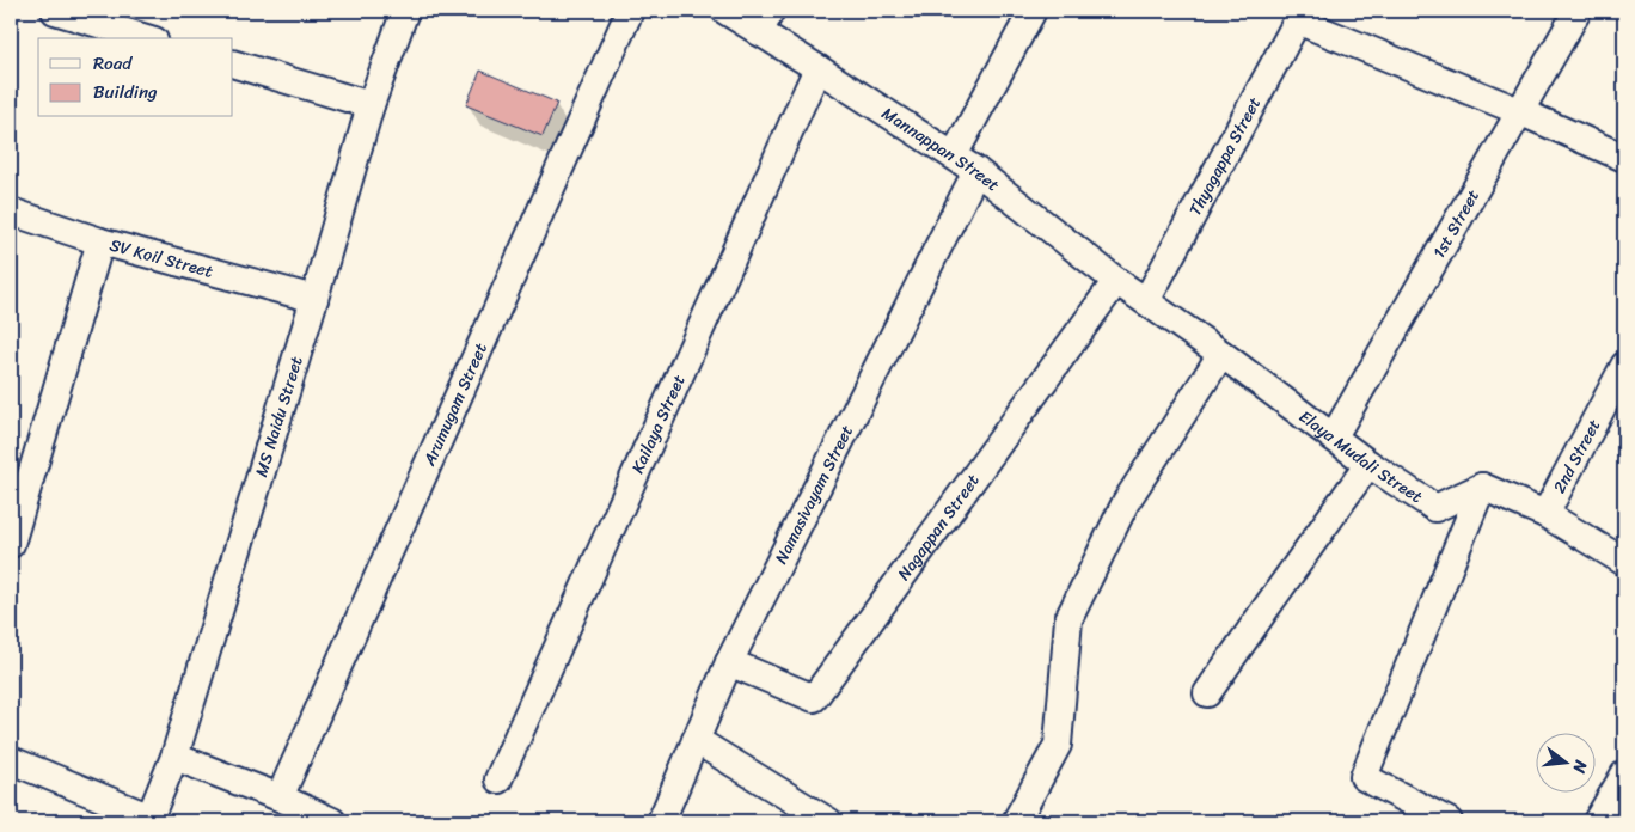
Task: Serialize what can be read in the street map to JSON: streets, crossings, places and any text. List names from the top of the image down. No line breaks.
{"streets":{"street":["Mannappan Street","Thyagappa Street","1st Street","SV Koil Street","Arumugam Street","MS Naidu Street","Kailaya Street","Elaya Mudali Street","2nd Street","Namasivayam Street","Nagappan Street"]},"crossings":[["Mannappan Street","Thyagappa Street"],["Mannappan Street","Kailaya Street"],["Mannappan Street","Elaya Mudali Street"],["Mannappan Street","Namasivayam Street"],["Mannappan Street","Nagappan Street"],["Thyagappa Street","Elaya Mudali Street"],["1st Street","Elaya Mudali Street"],["SV Koil Street","MS Naidu Street"],["Namasivayam Street","Nagappan Street"]],"legend":["Road","Building"],"north":"right"}
